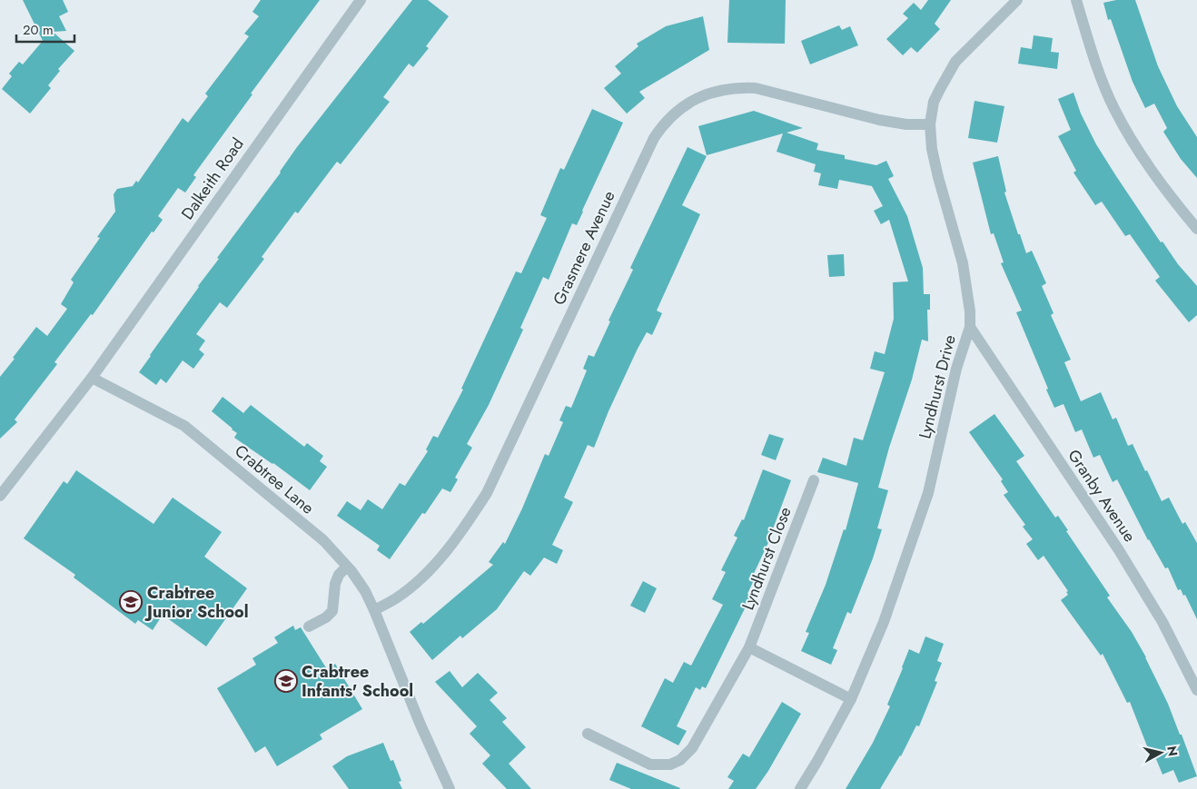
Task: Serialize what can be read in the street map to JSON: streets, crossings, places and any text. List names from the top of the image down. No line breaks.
{"streets":{"street":["Dalkeith Road","Grasmere Avenue","Lyndhurst Drive","Crabtree Lane","Granby Avenue","Lyndhurst Close"]},"crossings":[["Dalkeith Road","Crabtree Lane"],["Grasmere Avenue","Lyndhurst Drive"],["Grasmere Avenue","Crabtree Lane"],["Lyndhurst Drive","Granby Avenue"]],"places":{"school or university":["Crabtree Junior School","Crabtree Infants' School"]},"scale_bar":"20 m","north":"right"}
